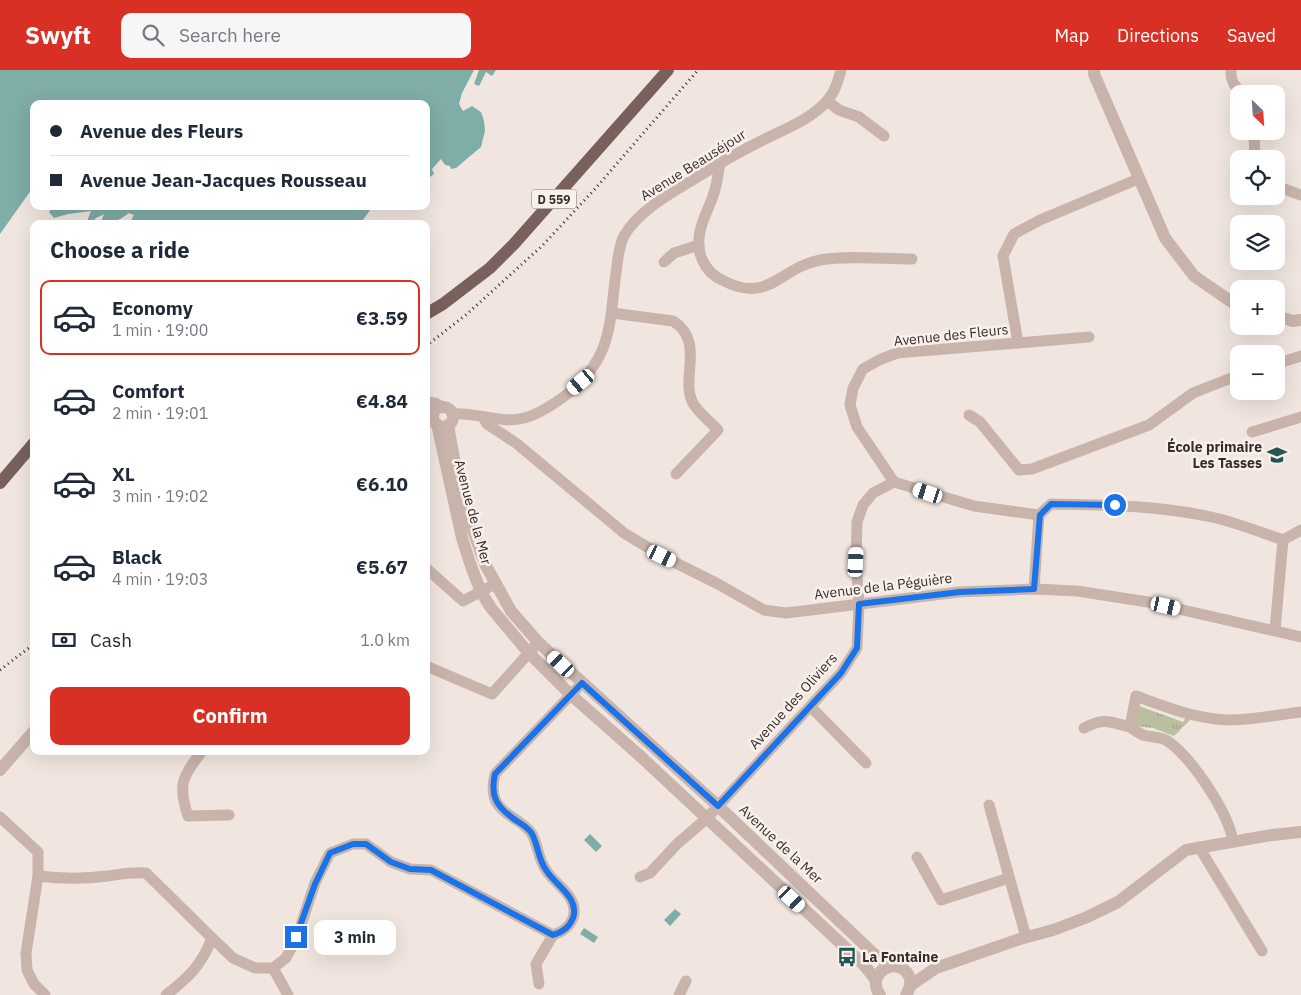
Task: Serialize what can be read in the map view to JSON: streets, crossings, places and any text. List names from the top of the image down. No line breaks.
{"streets":{"main road":["D 559"],"street":["Avenue Beauséjour","Avenue des Fleurs","Avenue de la Mer","Avenue de la Péguière","Avenue des Oliviers"]},"crossings":[["Avenue Beauséjour","Avenue de la Péguière"],["Avenue des Fleurs","Avenue des Oliviers"],["Avenue de la Mer","Avenue des Oliviers"],["Avenue de la Péguière","Avenue des Oliviers"]],"places":{"school or university":["École primaire Les Tasses"],"bus stop":["La Fontaine"]},"north":"bottom right","page":{"header":"Swyft","search":"Search here","nav":["Map","Directions","Saved"],"map_buttons":["+","−"],"banner":["Avenue des Fleurs","Avenue Jean-Jacques Rousseau"],"heading":"Choose a ride","list":[{"name":"Economy","note":"1 min · 19:00","value":"€3.59"},{"name":"Comfort","note":"2 min · 19:01","value":"€4.84"},{"name":"XL","note":"3 min · 19:02","value":"€6.10"},{"name":"Black","note":"4 min · 19:03","value":"€5.67"}],"pay":["Cash","1.0 km"],"buttons":"Confirm","bubble":"3 min"}}
